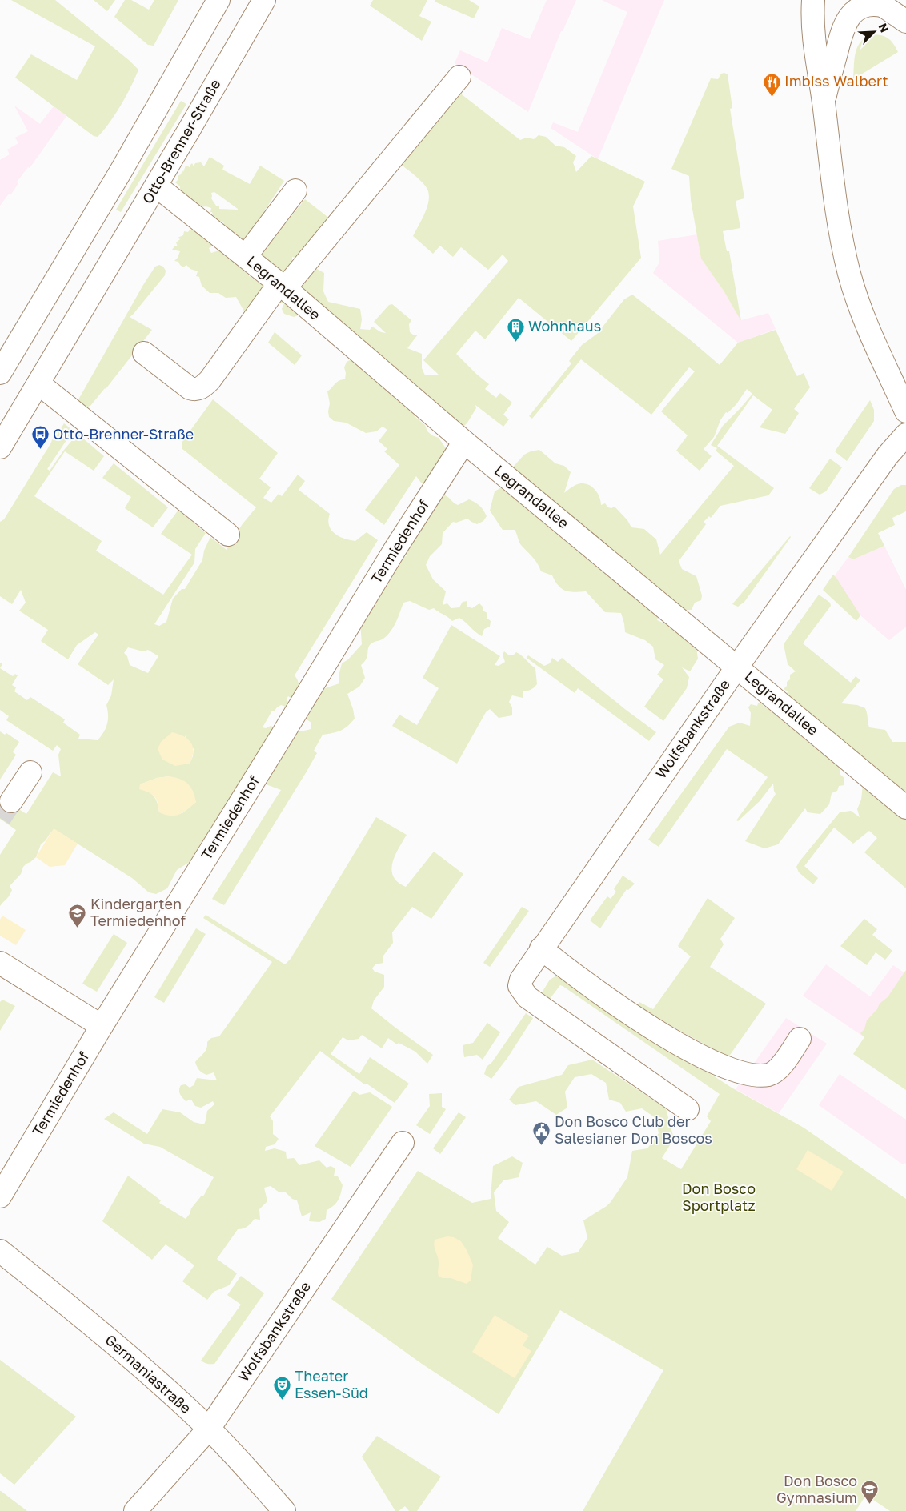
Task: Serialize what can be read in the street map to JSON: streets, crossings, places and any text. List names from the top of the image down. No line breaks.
{"streets":{"street":["Otto-Brenner-Straße","Legrandallee","Termiedenhof","Wolfsbankstraße","Germaniastraße"]},"crossings":[["Otto-Brenner-Straße","Legrandallee"],["Legrandallee","Termiedenhof"],["Legrandallee","Wolfsbankstraße"],["Wolfsbankstraße","Germaniastraße"]],"parks":["Don Bosco Sportplatz"],"places":{"restaurant":["Imbiss Walbert"],"building":["Wohnhaus"],"bus stop":["Otto-Brenner-Straße"],"school or university":["Kindergarten Termiedenhof","Don Bosco Gymnasium"],"public building":["Don Bosco Club der Salesianer Don Boscos"],"theatre":["Theater Essen-Süd"]},"north":"top right"}
